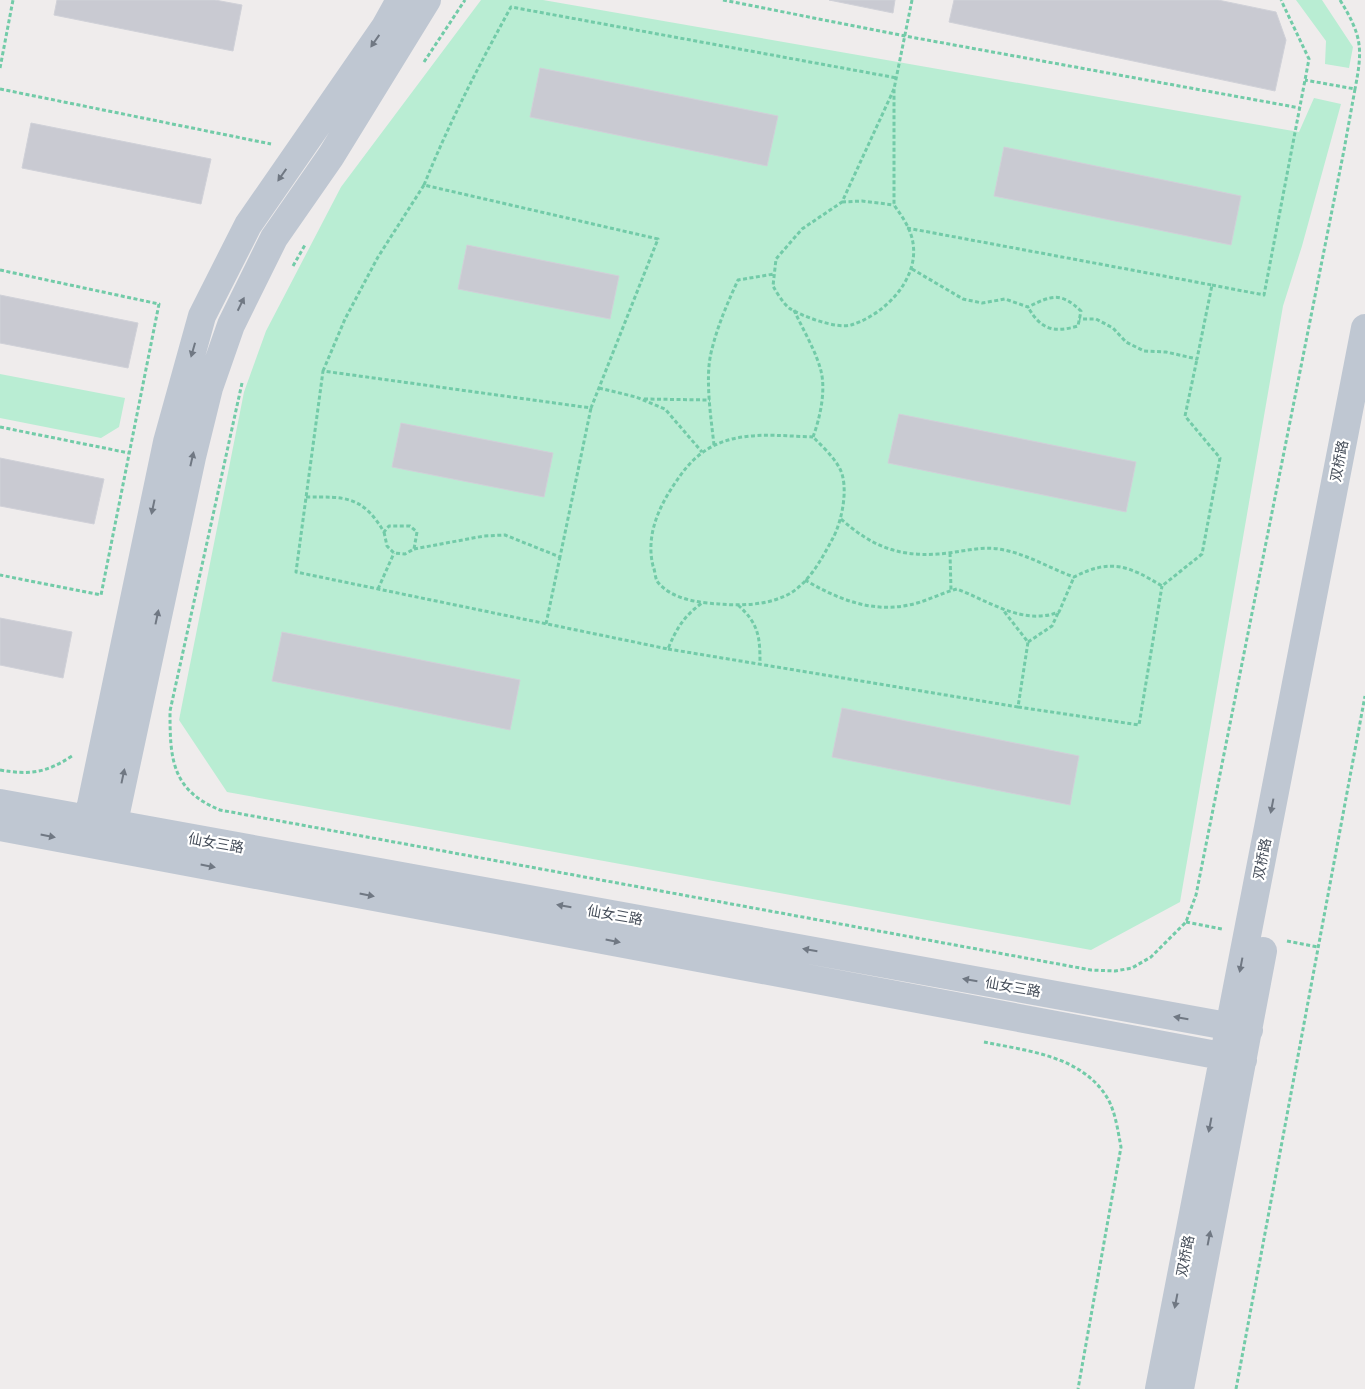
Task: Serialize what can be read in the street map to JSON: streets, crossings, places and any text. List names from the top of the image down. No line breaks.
{"streets":{"street":["双桥路","仙女三路"]},"crossings":[["双桥路","仙女三路"]]}
